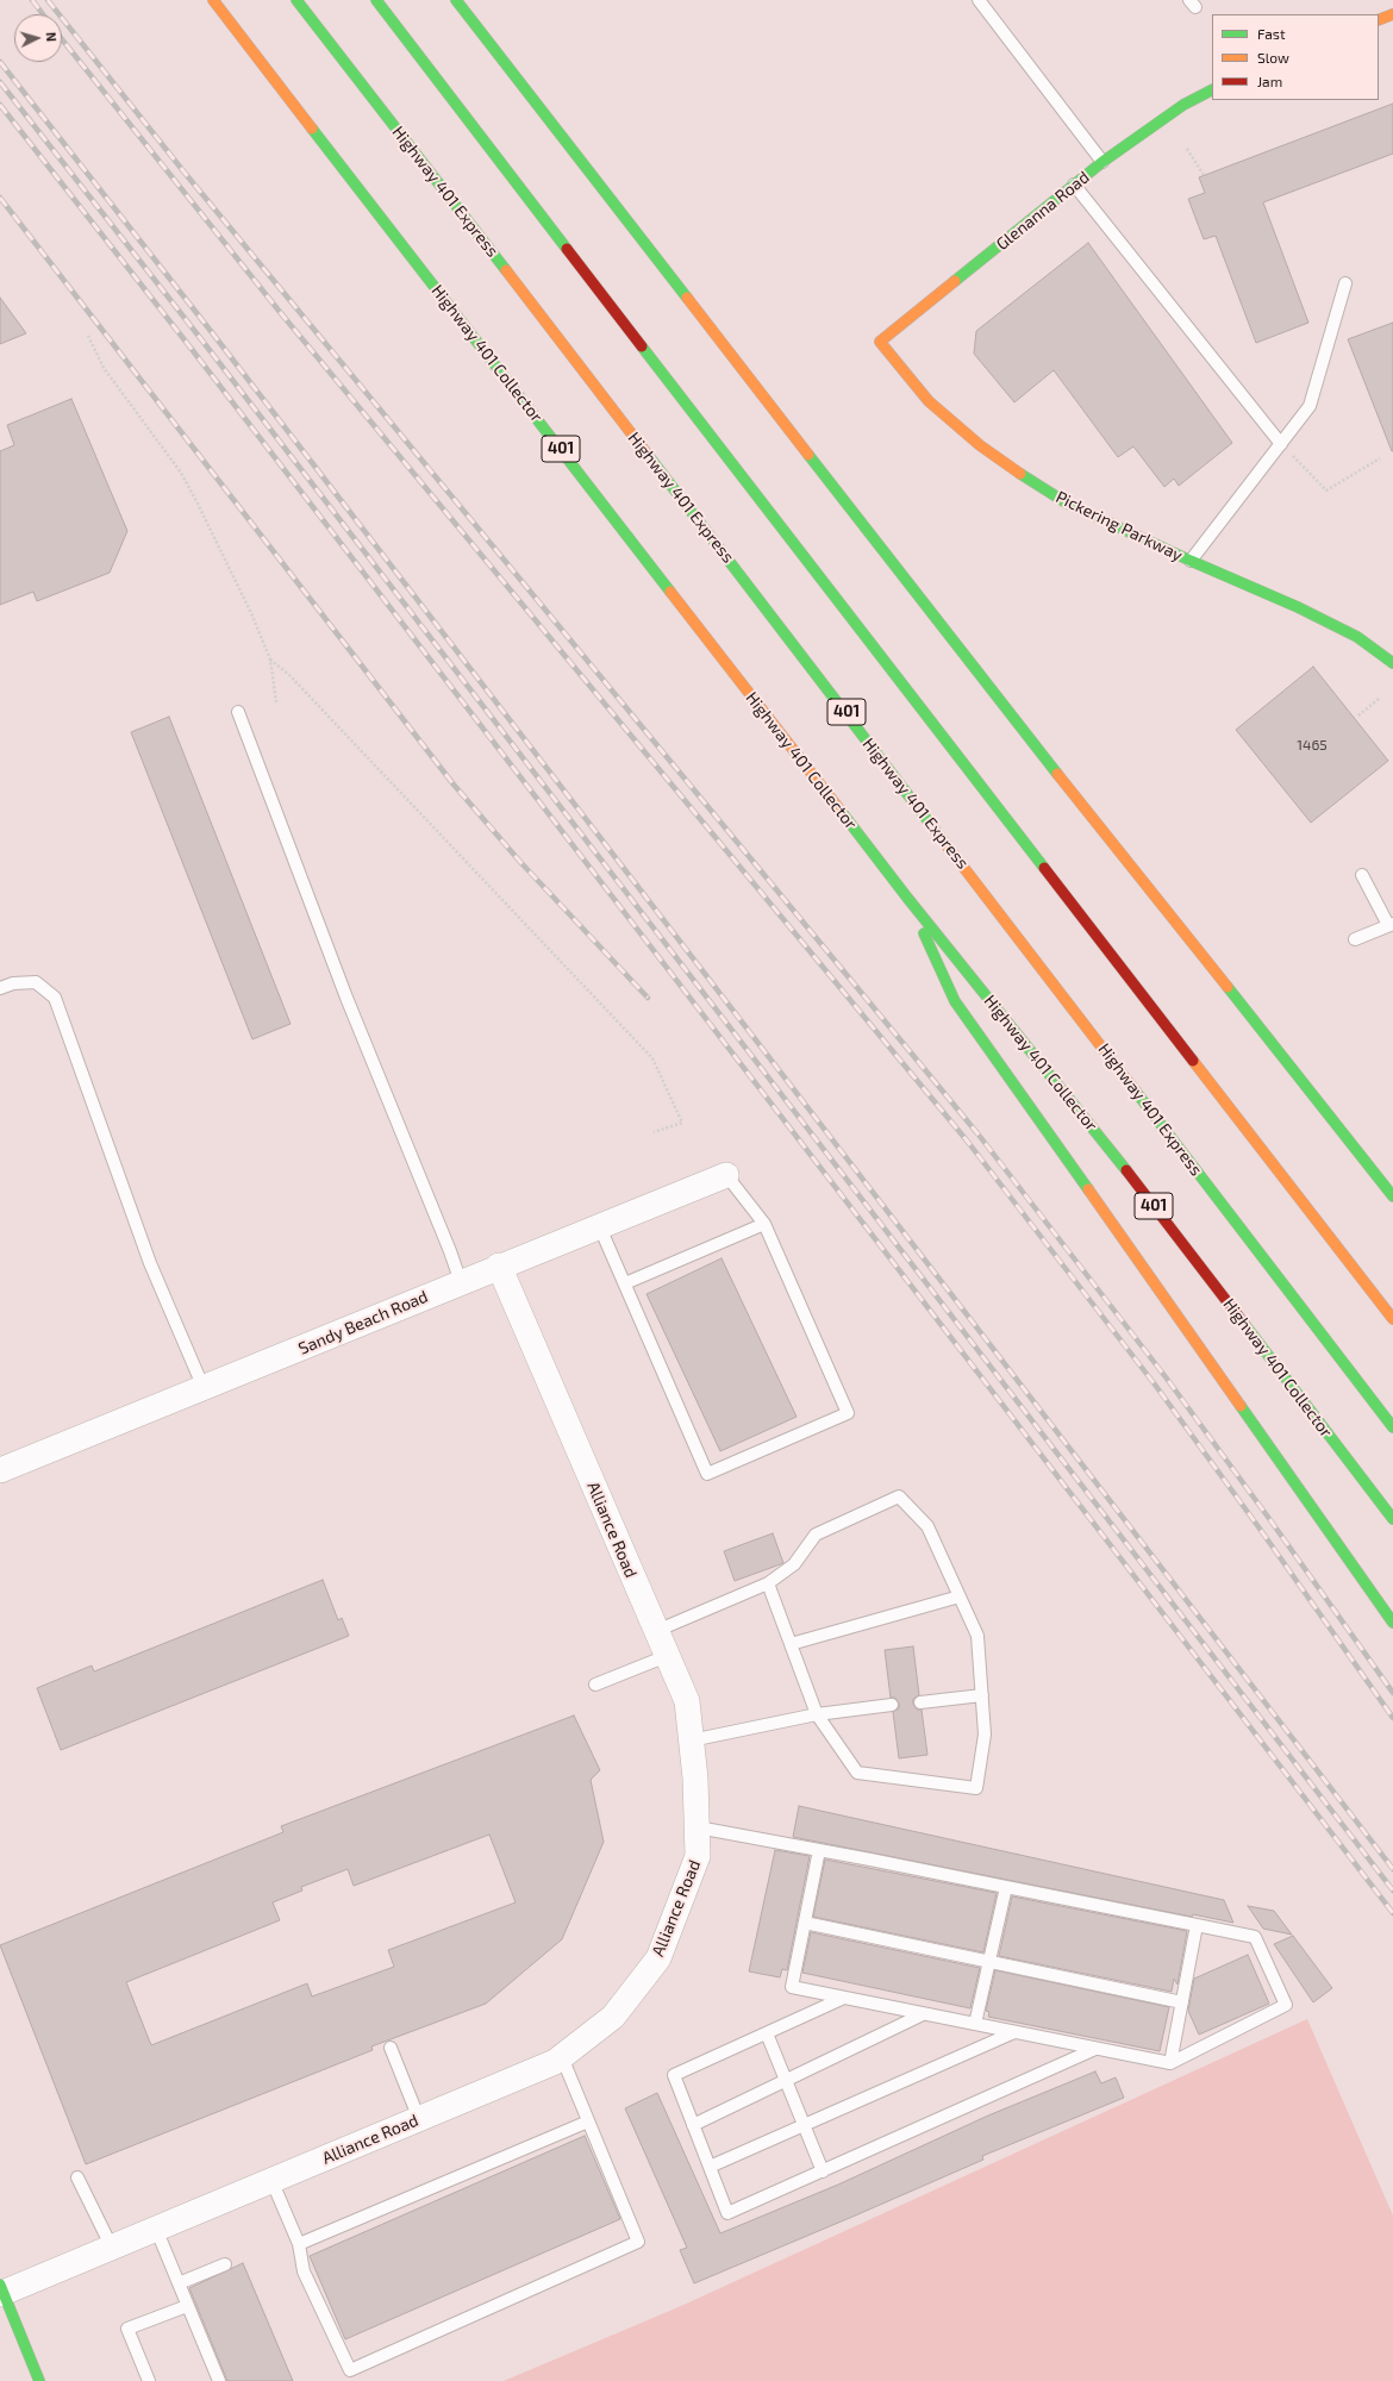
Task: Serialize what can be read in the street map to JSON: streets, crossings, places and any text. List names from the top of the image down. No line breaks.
{"streets":{"main road":["Highway 401 Express","Glenanna Road","Highway 401 Collector","401","Pickering Parkway"],"street":["Sandy Beach Road","Alliance Road"]},"crossings":[["Glenanna Road","Pickering Parkway"],["Sandy Beach Road","Alliance Road"]],"house_numbers":["1465"],"legend":["Fast","Slow","Jam"],"north":"right"}
